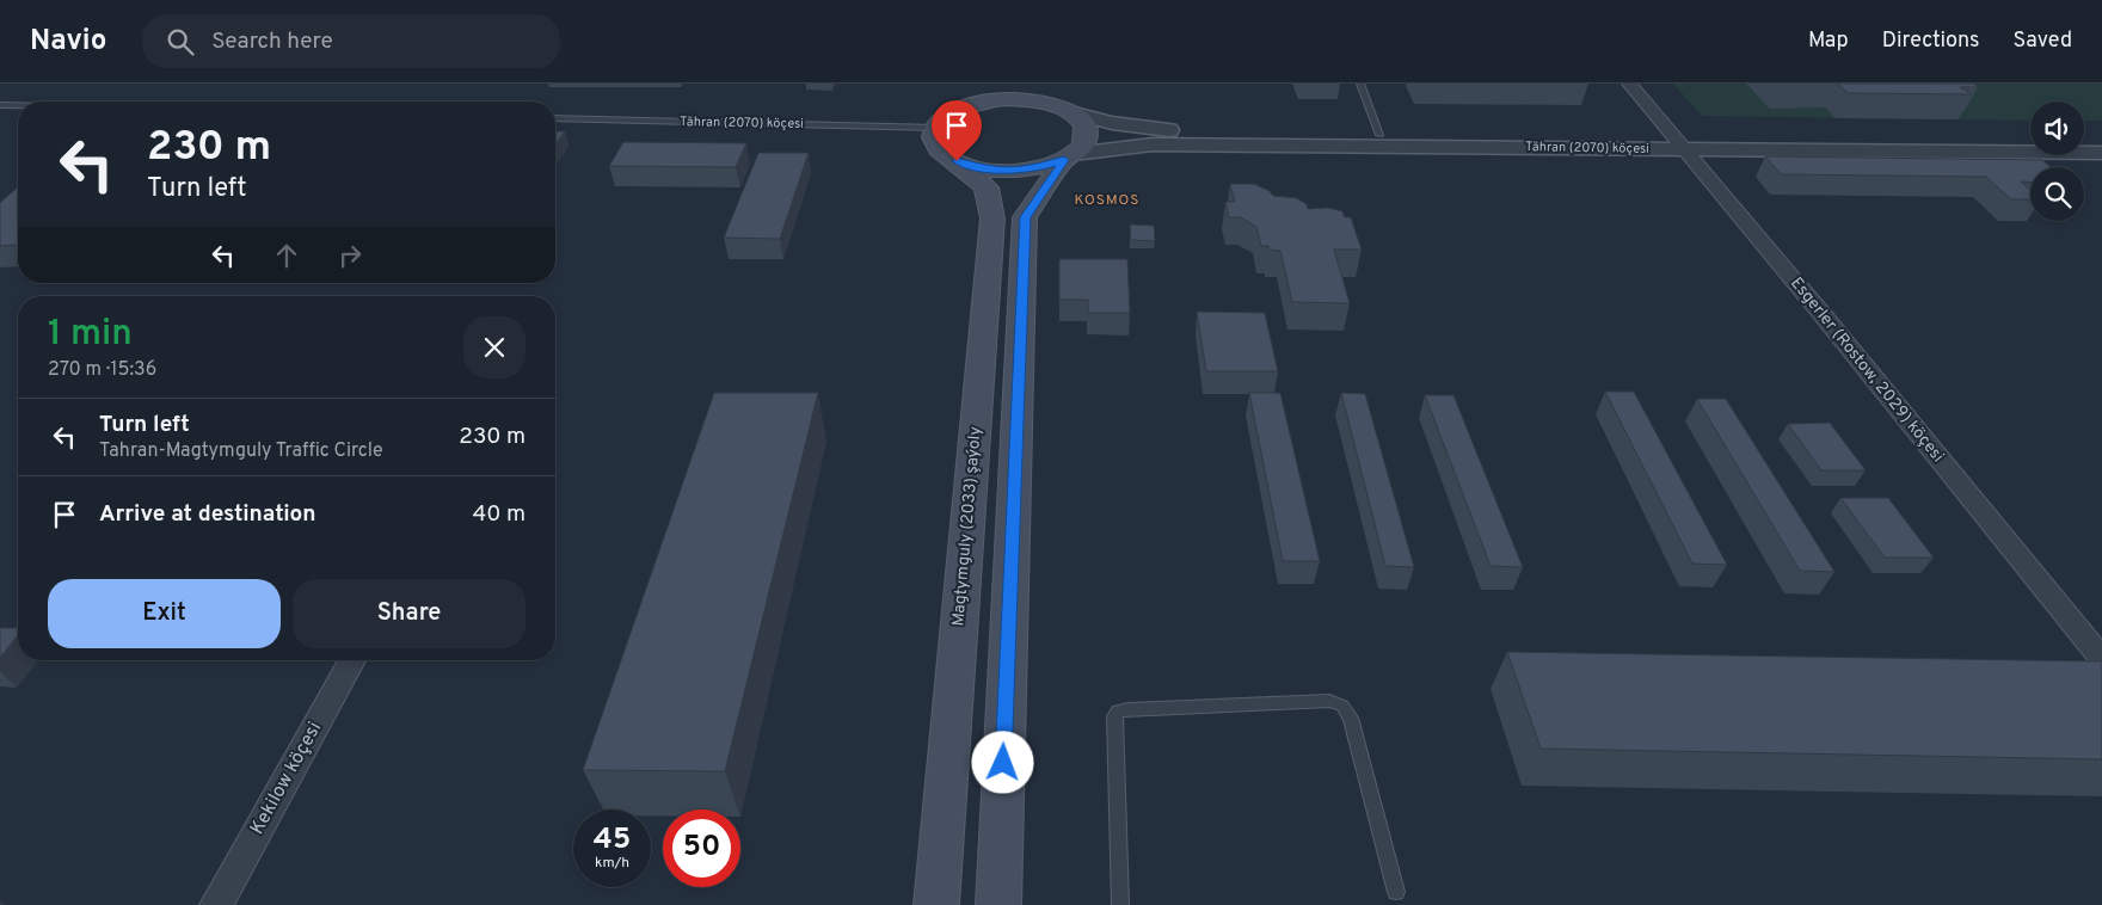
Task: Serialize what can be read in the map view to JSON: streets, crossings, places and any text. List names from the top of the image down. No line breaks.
{"streets":{"main road":["Magtymguly (2033) şaýoly"],"street":["Tähran (2070) köçesi","Esgerler (Rostow, 2029) köçesi","Kekilow köçesi"]},"crossings":[["Tähran (2070) köçesi","Esgerler (Rostow, 2029) köçesi"],["Tähran (2070) köçesi","Magtymguly (2033) şaýoly"]],"districts":["KOSMOS"],"page":{"header":"Navio","search":"Search here","nav":["Map","Directions","Saved"],"turn":["230 m","Turn left"],"heading":["1 min","270 m · 15:36"],"list":[{"name":"Turn left","note":"Tahran-Magtymguly Traffic Circle","value":"230 m"},{"name":"Arrive at destination","value":"40 m"}],"buttons":["Exit","Share"],"speed":"45 km/h","limit":"50"}}
